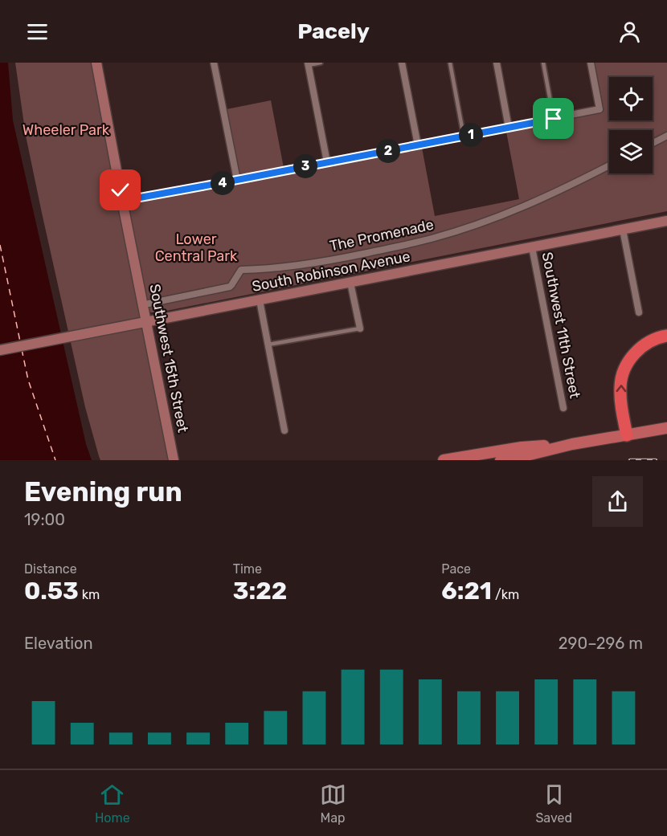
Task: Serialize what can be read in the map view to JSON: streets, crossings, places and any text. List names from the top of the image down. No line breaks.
{"streets":{"main road":["South Robinson Avenue","Southwest 15th Street"],"street":["The Promenade","Southwest 11th Street"]},"crossings":[["South Robinson Avenue","Southwest 11th Street"],["South Robinson Avenue","Southwest 15th Street"]],"parks":["Wheeler Park","Lower Central Park"],"page":{"header":"Pacely","pins":["1","2","3","4"],"heading":["Evening run","19:00"],"stats":[["Distance","0.53 km"],["Time","3:22"],["Pace","6:21 /km"]],"chart":["Elevation","290–296 m"],"tabs":["Home","Map","Saved"]}}
